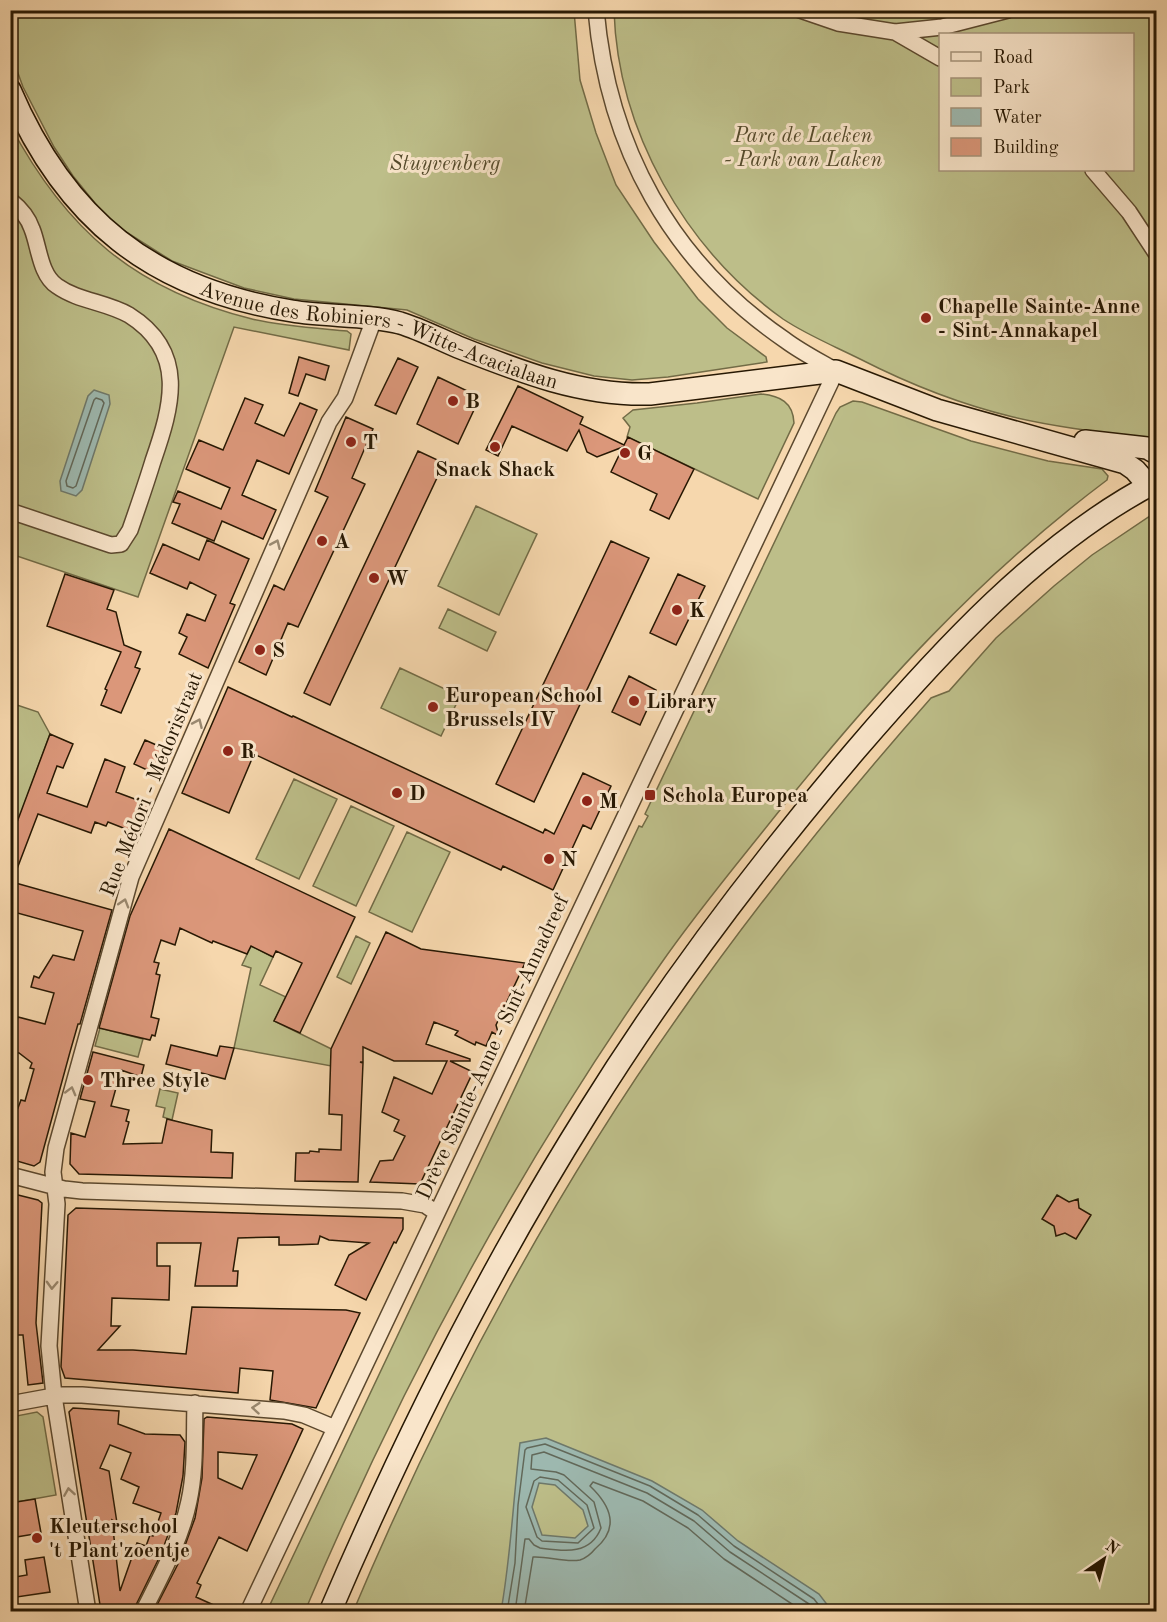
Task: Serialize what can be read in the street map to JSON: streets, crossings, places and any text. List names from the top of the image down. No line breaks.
{"streets":{"main road":["Avenue des Robiniers - Witte-Acacialaan"],"street":["Rue Médori - Médoristraat","Drève Sainte-Anne - Sint-Annadreef"]},"crossings":[["Avenue des Robiniers - Witte-Acacialaan","Rue Médori - Médoristraat"],["Avenue des Robiniers - Witte-Acacialaan","Drève Sainte-Anne - Sint-Annadreef"]],"parks":["Parc de Laeken - Park van Laken","Stuyvenberg"],"places":{"other":["Chapelle Sainte-Anne - Sint-Annakapel","B","T","Snack Shack","G","A","W","K","S","Library","European School Brussels IV","R","D","M","N","Three Style","Kleuterschool 't Plant'zoentje"],"transit":["Schola Europea"]},"legend":["Road","Park","Water","Building"],"north":"top right"}
